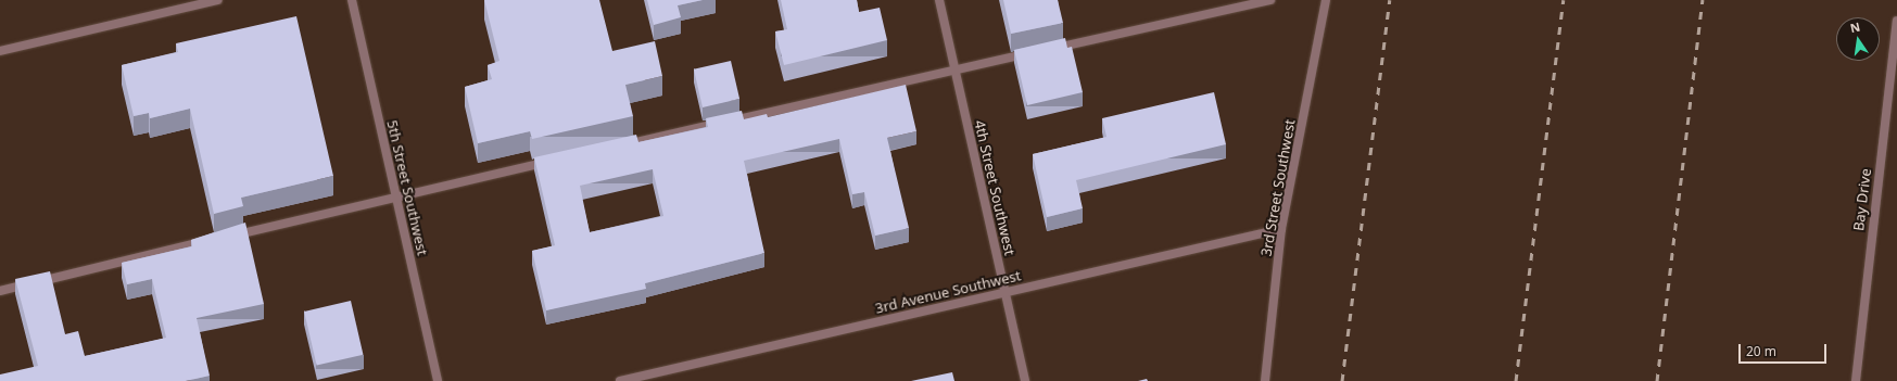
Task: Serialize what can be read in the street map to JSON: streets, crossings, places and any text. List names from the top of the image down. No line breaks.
{"streets":{"street":["5th Street Southwest","4th Street Southwest","3rd Street Southwest","Bay Drive","3rd Avenue Southwest"]},"crossings":[["4th Street Southwest","3rd Avenue Southwest"],["3rd Street Southwest","3rd Avenue Southwest"]],"scale_bar":"20 m","north":"top"}
